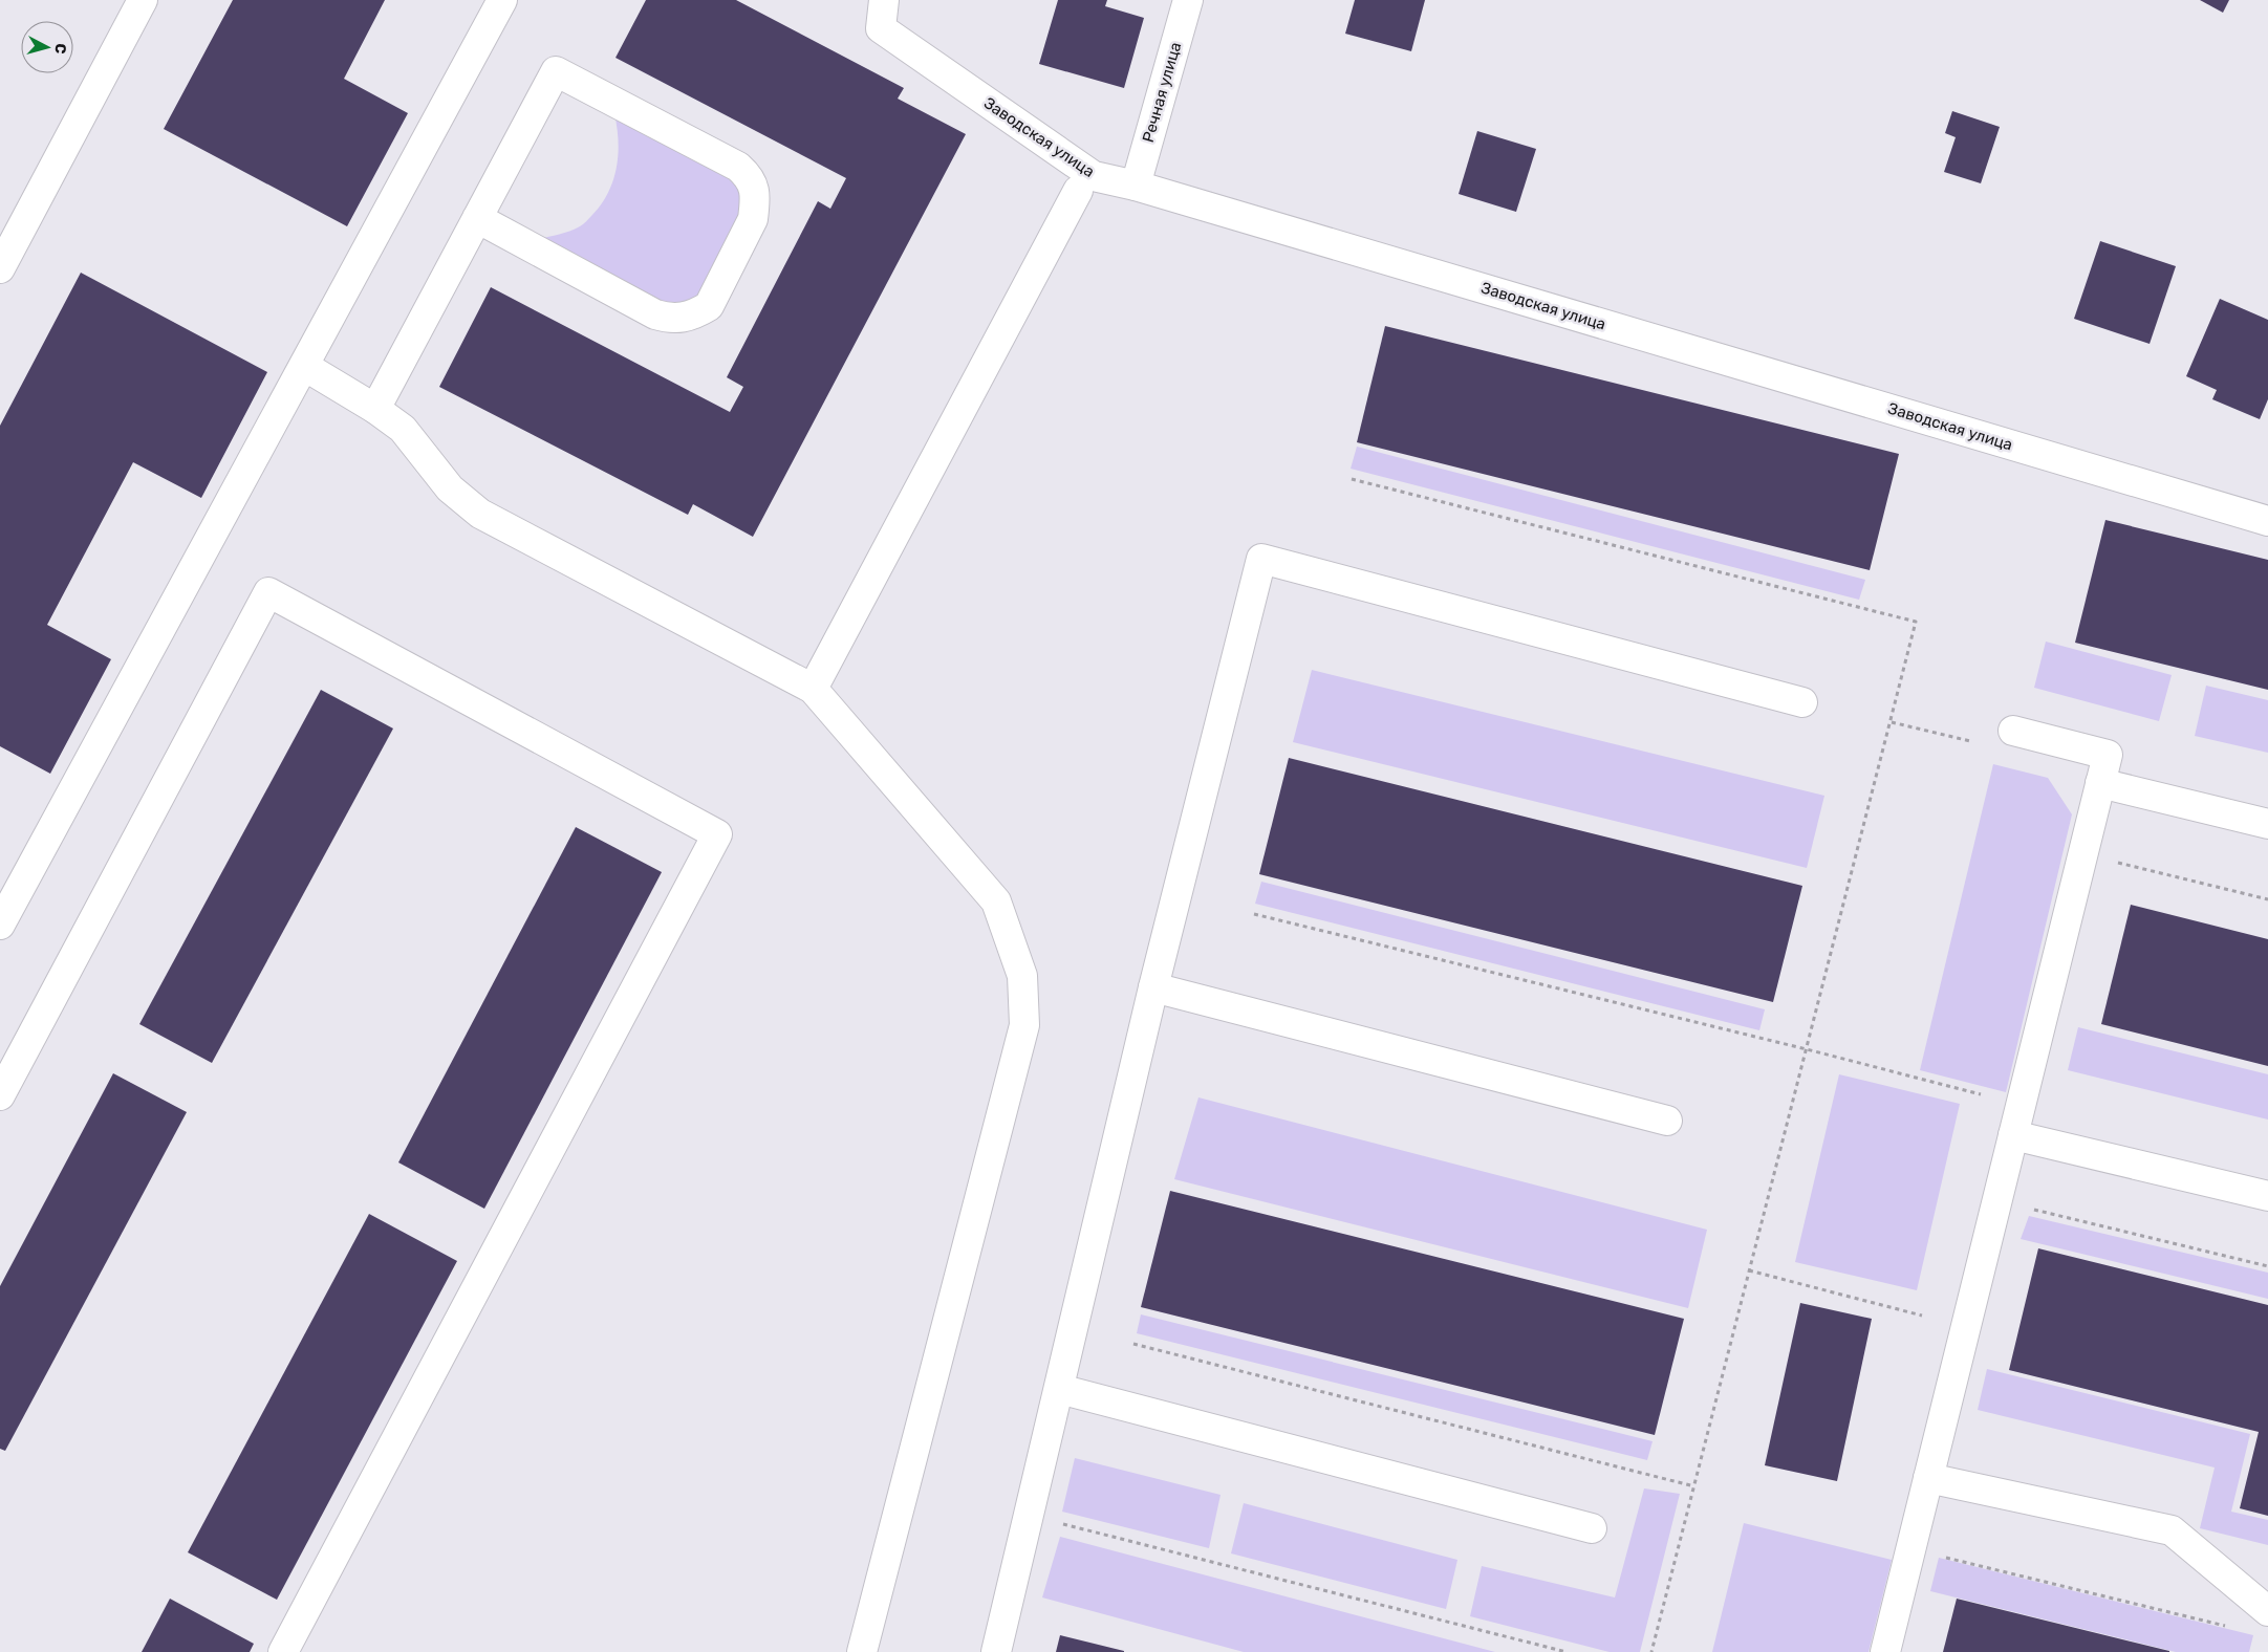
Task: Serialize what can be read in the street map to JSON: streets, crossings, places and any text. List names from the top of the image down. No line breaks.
{"streets":{"street":["Речная улица","Заводская улица"]},"crossings":[["Речная улица","Заводская улица"]],"north":"right"}
